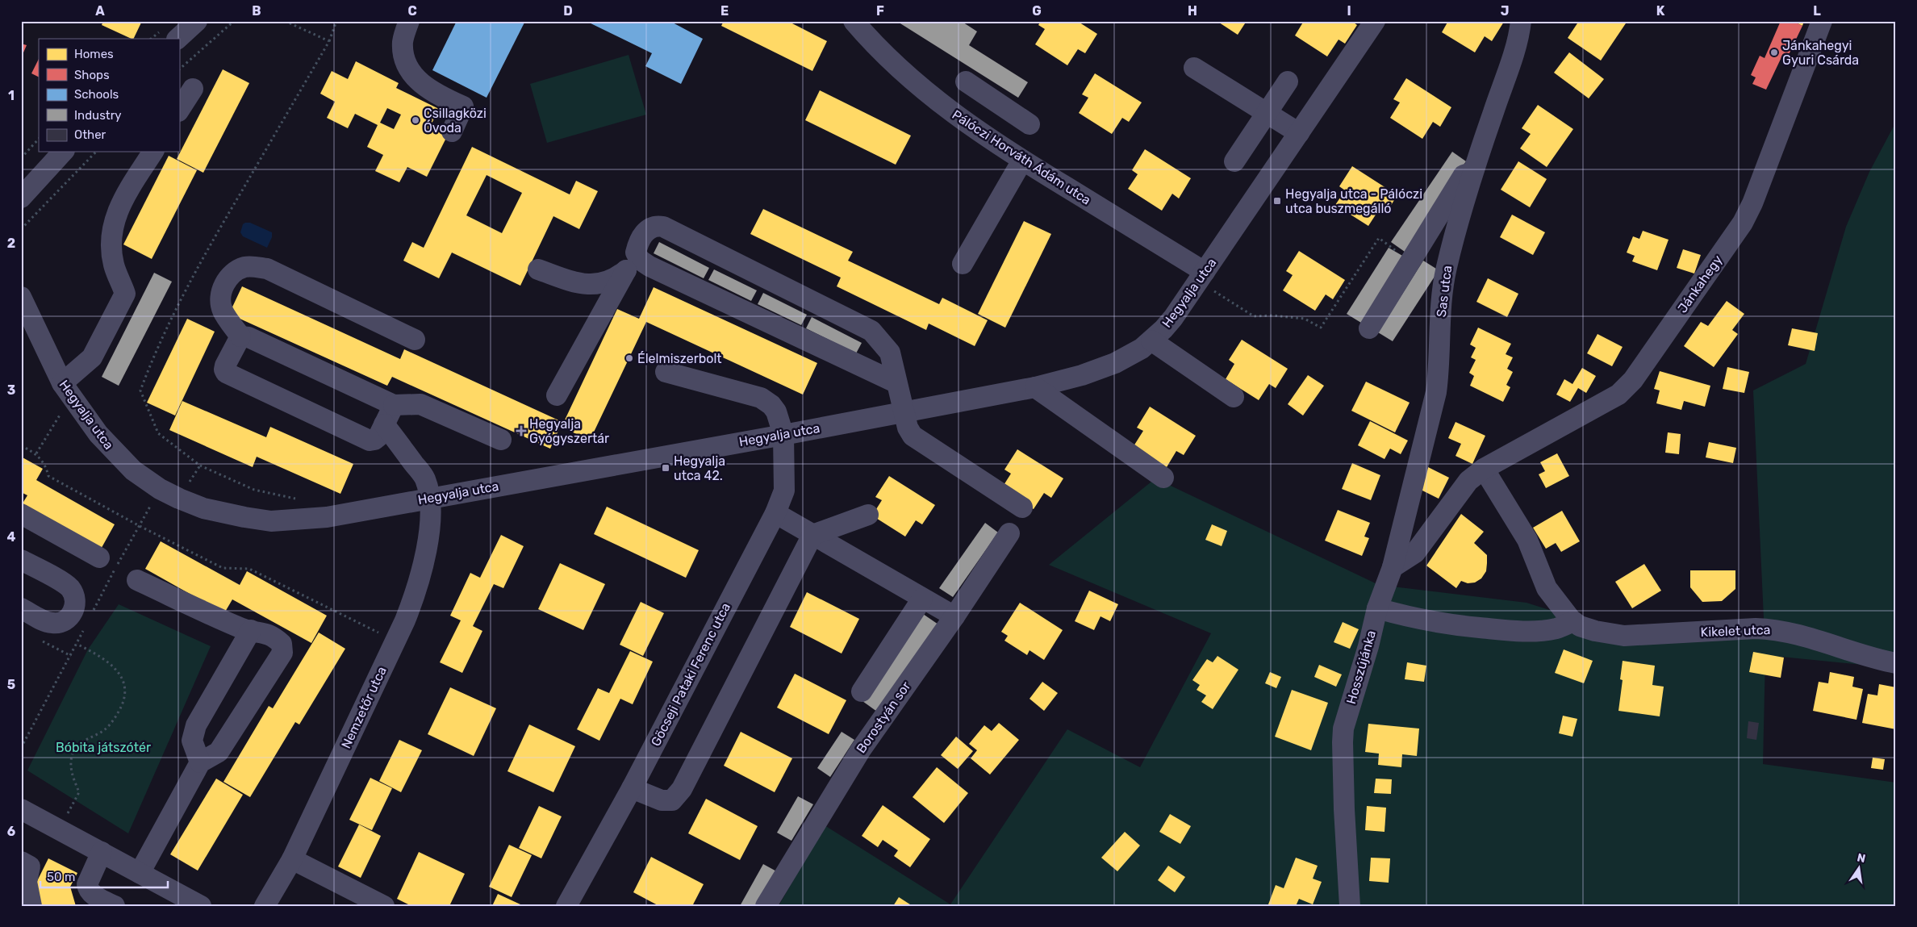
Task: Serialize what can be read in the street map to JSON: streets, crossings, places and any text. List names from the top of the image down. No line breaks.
{"streets":{"street":["Pálóczi Horváth Ádám utca","Jánkahegy","Sas utca","Hegyalja utca","Kikelet utca","Hosszújánka","Göcseji Pataki Ferenc utca","Nemzetőr utca","Borostyán sor"]},"crossings":[["Pálóczi Horváth Ádám utca","Hegyalja utca"],["Jánkahegy","Kikelet utca"],["Sas utca","Hosszújánka"],["Hegyalja utca","Göcseji Pataki Ferenc utca"],["Hegyalja utca","Nemzetőr utca"]],"parks":["Bóbita játszótér"],"places":{"other":["Jánkahegyi Gyuri Csárda","Csillagközi Óvoda","Élelmiszerbolt"],"transit":["Hegyalja utca - Pálóczi utca buszmegálló","Hegyalja utca 42."],"health":["Hegyalja Gyógyszertár"]},"legend":["Homes","Shops","Schools","Industry","Other"],"scale_bar":"50 m","north":"top","grid":{"columns":["A","B","C","D","E","F","G","H","I","J","K","L"],"rows":["1","2","3","4","5","6"]}}
